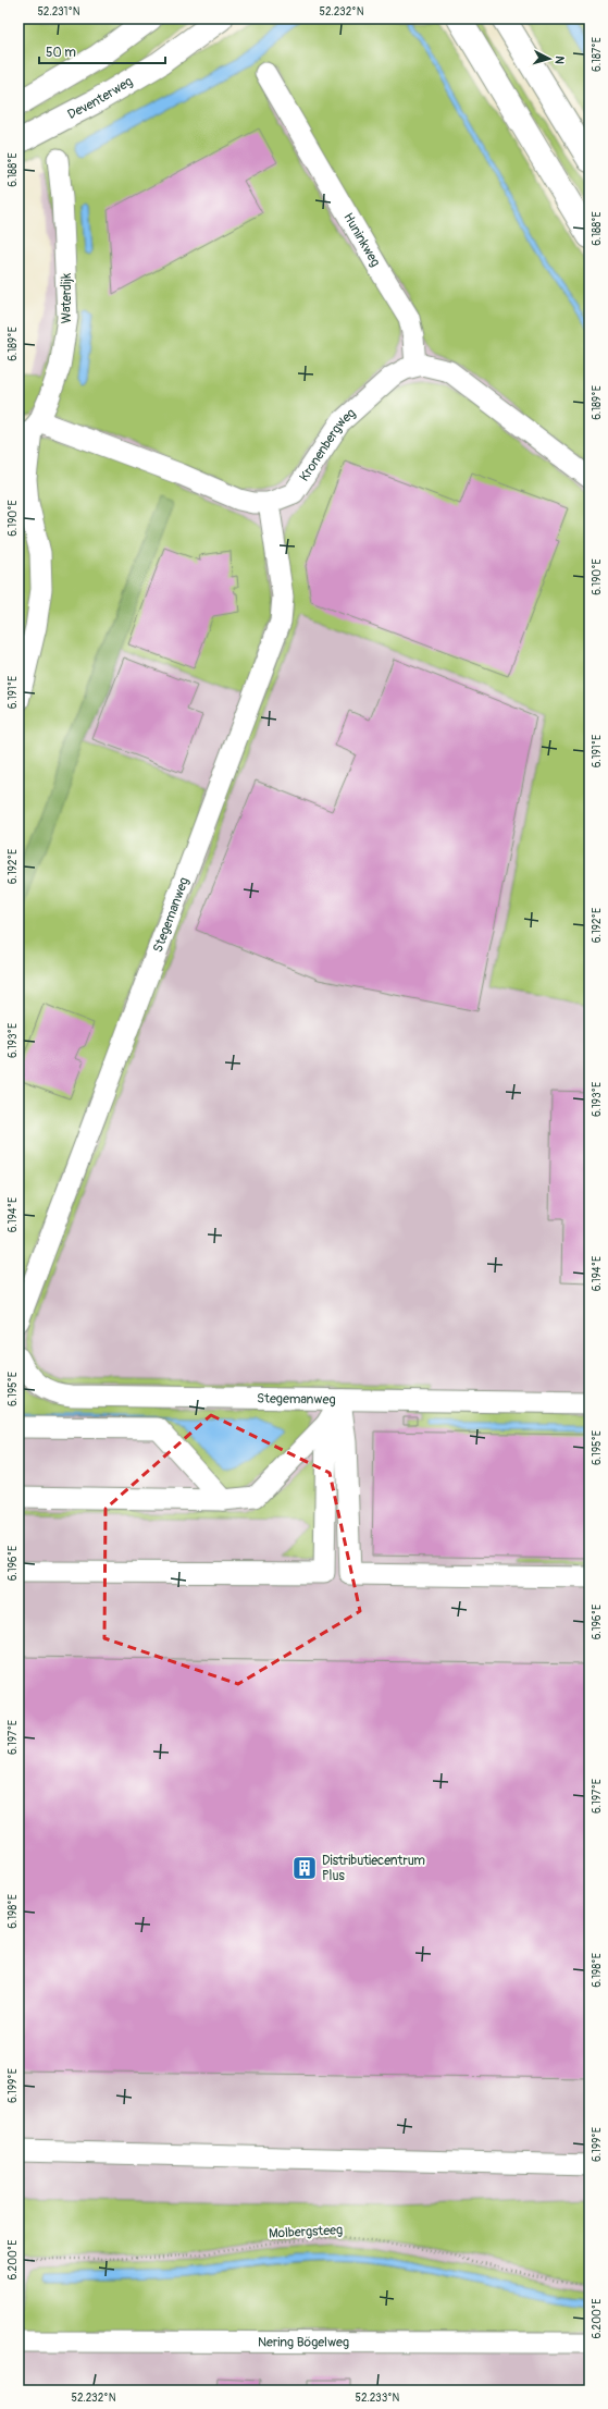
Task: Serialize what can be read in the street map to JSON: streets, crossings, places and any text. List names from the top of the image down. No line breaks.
{"streets":{"main road":["Deventerweg"],"street":["Huninkweg","Waterdijk","Kronenbergweg","Stegemanweg","Nering Bögelweg"],"path":["Molbergsteeg"]},"crossings":[["Huninkweg","Kronenbergweg"],["Waterdijk","Kronenbergweg"],["Kronenbergweg","Stegemanweg"]],"places":{"building":["Distributiecentrum Plus"]},"scale_bar":"50 m","north":"right","coordinates":["52.231°N","52.232°N","6.187°E","6.188°E","6.189°E","6.190°E","6.191°E","6.192°E","6.193°E","6.194°E","6.195°E","6.196°E","6.197°E","6.198°E","6.199°E","6.200°E","52.233°N"]}
